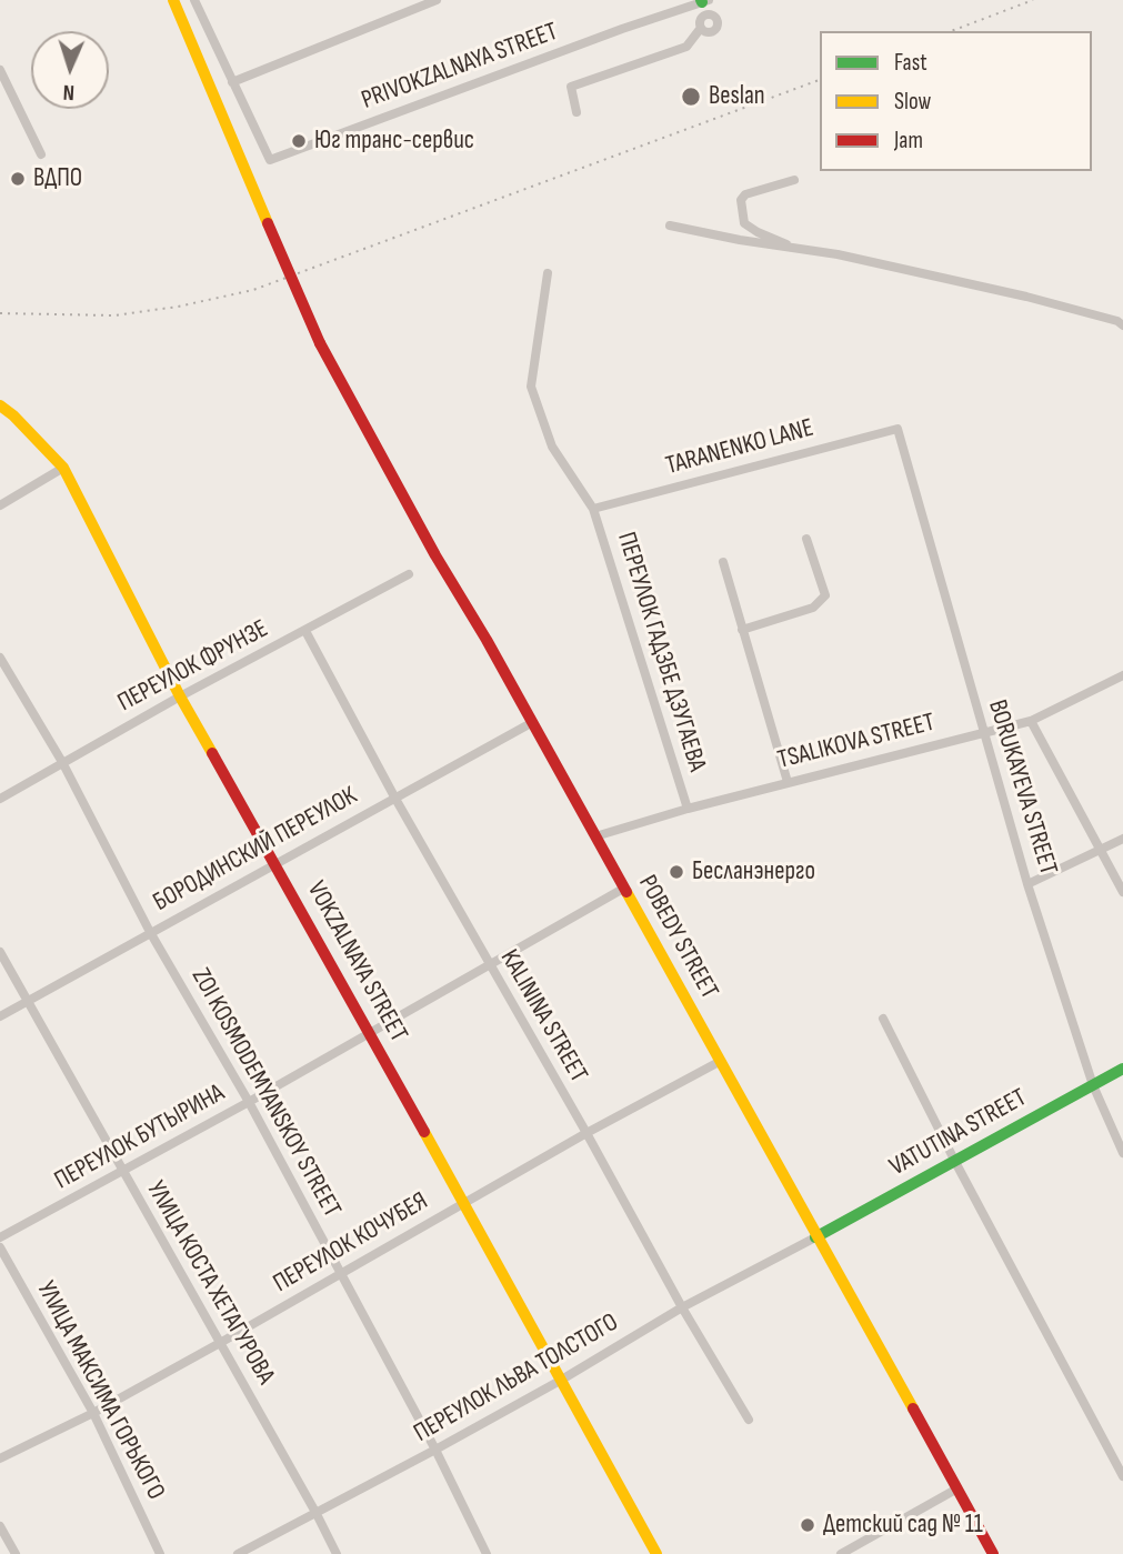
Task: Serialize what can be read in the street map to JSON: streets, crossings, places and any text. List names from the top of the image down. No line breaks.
{"streets":{"main road":["POBEDY STREET","VOKZALNAYA STREET","VATUTINA STREET"],"street":["PRIVOKZALNAYA STREET","TARANENKO LANE","ПЕРЕУЛОК ГАДЗБЕ ДЗУГАЕВА","ПЕРЕУЛОК ФРУНЗЕ","TSALIKOVA STREET","BORUKAYEVA STREET","БОРОДИНСКИЙ ПЕРЕУЛОК","KALININA STREET","ZOI KOSMODEMYANSKOY STREET","ПЕРЕУЛОК БУТЫРИНА","ПЕРЕУЛОК КОЧУБЕЯ","УЛИЦА КОСТА ХЕТАГУРОВА","ПЕРЕУЛОК ЛЬВА ТОЛСТОГО","УЛИЦА МАКСИМА ГОРЬКОГО"]},"crossings":[["TARANENKO LANE","ПЕРЕУЛОК ГАДЗБЕ ДЗУГАЕВА"],["TARANENKO LANE","BORUKAYEVA STREET"],["ПЕРЕУЛОК ГАДЗБЕ ДЗУГАЕВА","TSALIKOVA STREET"],["ПЕРЕУЛОК ФРУНЗЕ","VOKZALNAYA STREET"],["ПЕРЕУЛОК ФРУНЗЕ","KALININA STREET"],["ПЕРЕУЛОК ФРУНЗЕ","ZOI KOSMODEMYANSKOY STREET"],["TSALIKOVA STREET","BORUKAYEVA STREET"],["TSALIKOVA STREET","POBEDY STREET"],["BORUKAYEVA STREET","VATUTINA STREET"],["БОРОДИНСКИЙ ПЕРЕУЛОК","POBEDY STREET"],["БОРОДИНСКИЙ ПЕРЕУЛОК","VOKZALNAYA STREET"],["БОРОДИНСКИЙ ПЕРЕУЛОК","KALININA STREET"],["БОРОДИНСКИЙ ПЕРЕУЛОК","ZOI KOSMODEMYANSKOY STREET"],["БОРОДИНСКИЙ ПЕРЕУЛОК","УЛИЦА КОСТА ХЕТАГУРОВА"],["POBEDY STREET","VATUTINA STREET"],["POBEDY STREET","ПЕРЕУЛОК БУТЫРИНА"],["POBEDY STREET","ПЕРЕУЛОК КОЧУБЕЯ"],["POBEDY STREET","ПЕРЕУЛОК ЛЬВА ТОЛСТОГО"],["VOKZALNAYA STREET","ПЕРЕУЛОК БУТЫРИНА"],["VOKZALNAYA STREET","ПЕРЕУЛОК КОЧУБЕЯ"],["VOKZALNAYA STREET","ПЕРЕУЛОК ЛЬВА ТОЛСТОГО"],["KALININA STREET","ПЕРЕУЛОК БУТЫРИНА"],["KALININA STREET","ПЕРЕУЛОК КОЧУБЕЯ"],["KALININA STREET","ПЕРЕУЛОК ЛЬВА ТОЛСТОГО"],["ZOI KOSMODEMYANSKOY STREET","ПЕРЕУЛОК БУТЫРИНА"],["ZOI KOSMODEMYANSKOY STREET","ПЕРЕУЛОК КОЧУБЕЯ"],["ZOI KOSMODEMYANSKOY STREET","ПЕРЕУЛОК ЛЬВА ТОЛСТОГО"],["VATUTINA STREET","ПЕРЕУЛОК ЛЬВА ТОЛСТОГО"],["ПЕРЕУЛОК БУТЫРИНА","УЛИЦА КОСТА ХЕТАГУРОВА"],["ПЕРЕУЛОК КОЧУБЕЯ","УЛИЦА КОСТА ХЕТАГУРОВА"],["ПЕРЕУЛОК КОЧУБЕЯ","УЛИЦА МАКСИМА ГОРЬКОГО"],["УЛИЦА КОСТА ХЕТАГУРОВА","ПЕРЕУЛОК ЛЬВА ТОЛСТОГО"]],"places":["Beslan","Юг транс-сервис","ВДПО","Бесланэнерго","Детский сад № 11"],"legend":["Fast","Slow","Jam"],"north":"bottom"}
